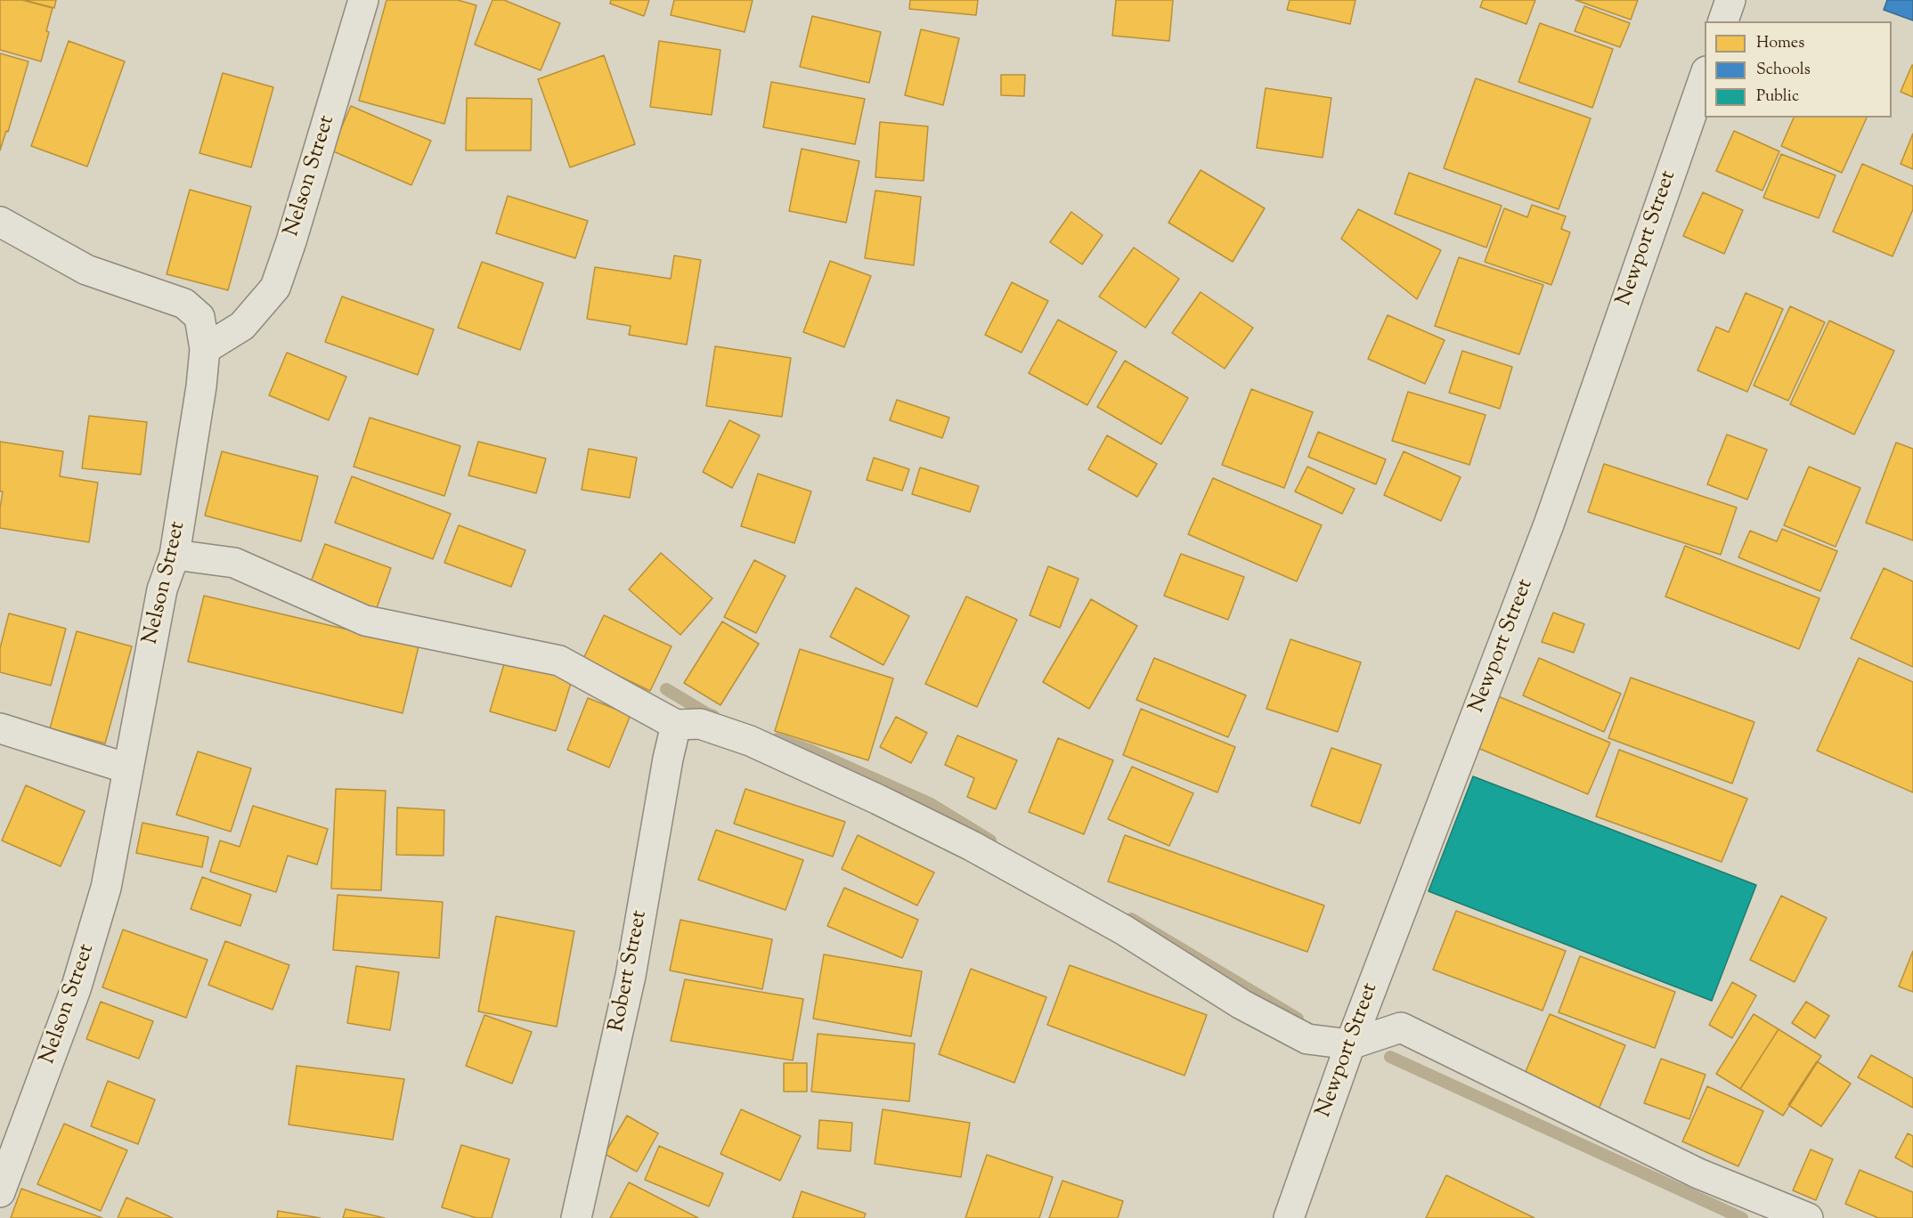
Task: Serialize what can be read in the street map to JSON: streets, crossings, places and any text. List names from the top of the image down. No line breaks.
{"streets":{"street":["Nelson Street","Newport Street","Robert Street"]},"legend":["Homes","Schools","Public"]}
